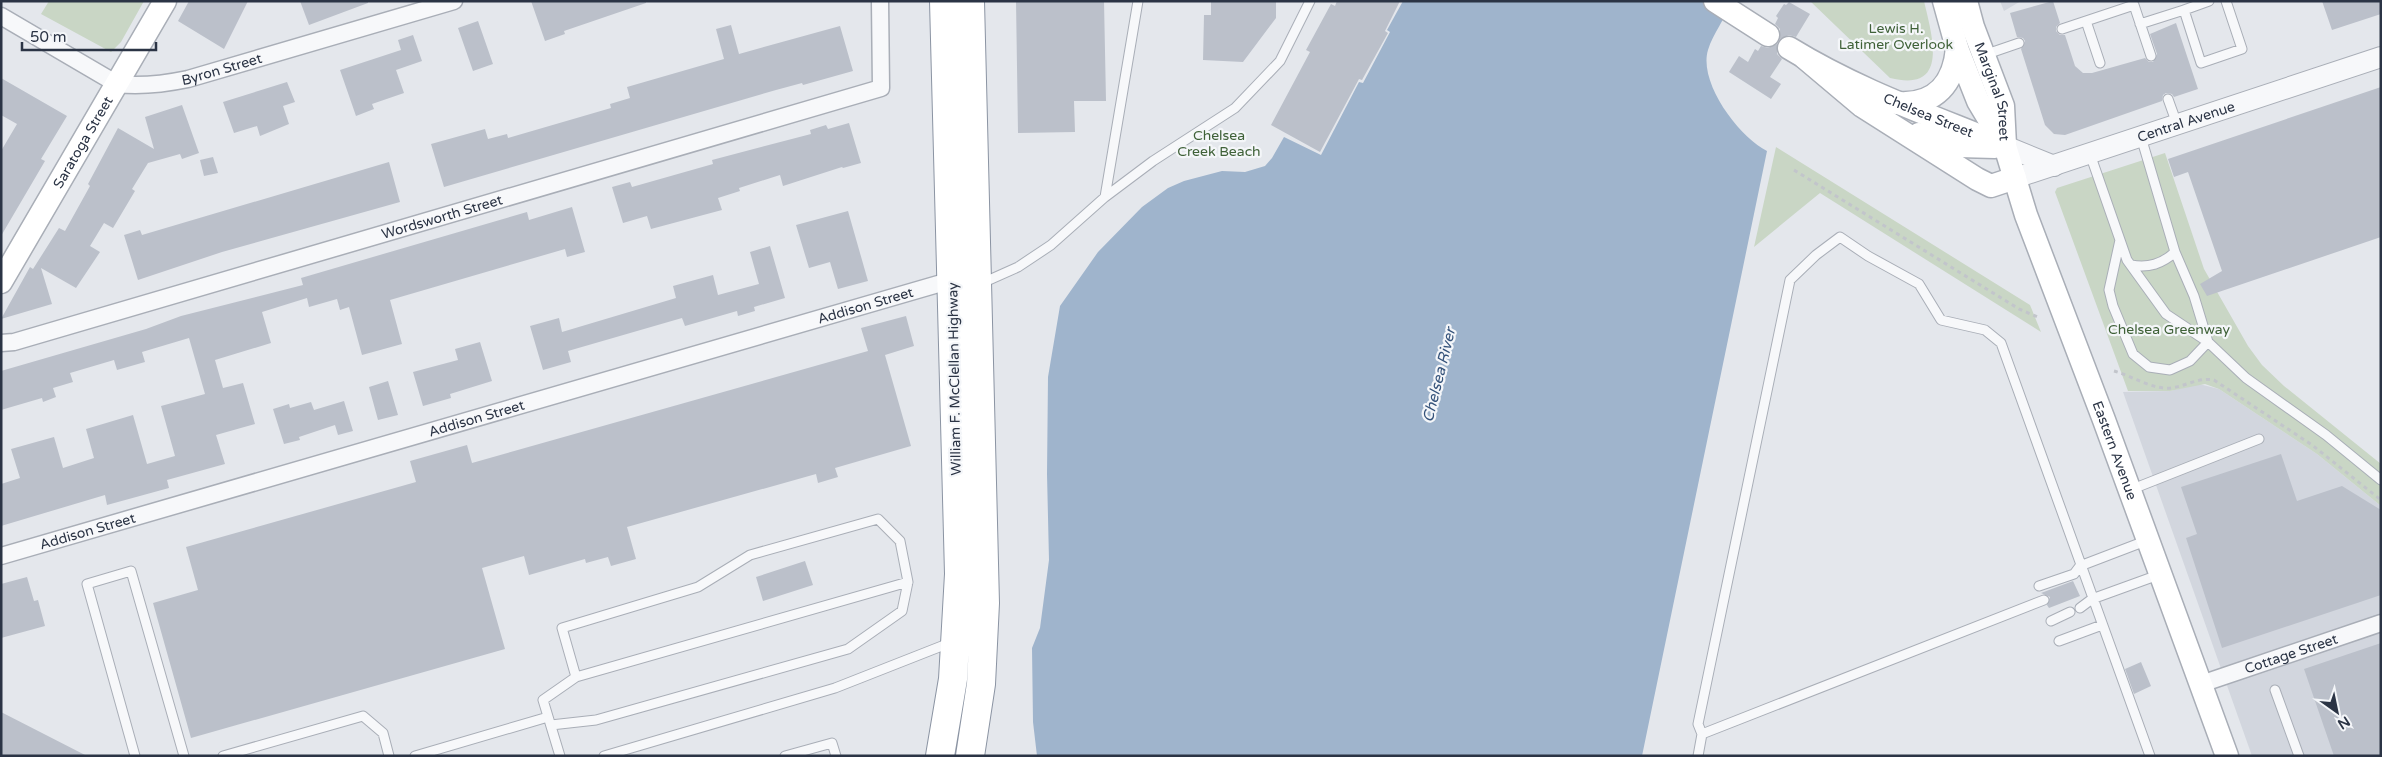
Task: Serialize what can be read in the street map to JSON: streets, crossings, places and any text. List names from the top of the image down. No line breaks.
{"streets":{"highway":["William F. McClellan Highway"],"main road":["Marginal Street","Chelsea Street","Central Avenue","Saratoga Street","Eastern Avenue"],"street":["Byron Street","Wordsworth Street","Addison Street","Cottage Street"]},"crossings":[["Byron Street","Saratoga Street"],["Marginal Street","Chelsea Street"],["Marginal Street","Eastern Avenue"],["Chelsea Street","Central Avenue"],["Chelsea Street","Eastern Avenue"],["Central Avenue","Eastern Avenue"],["Addison Street","William F. McClellan Highway"],["Eastern Avenue","Cottage Street"]],"water":["Chelsea River"],"parks":["Lewis H. Latimer Overlook","Chelsea Creek Beach","Chelsea Greenway"],"scale_bar":"50 m","north":"bottom right"}
